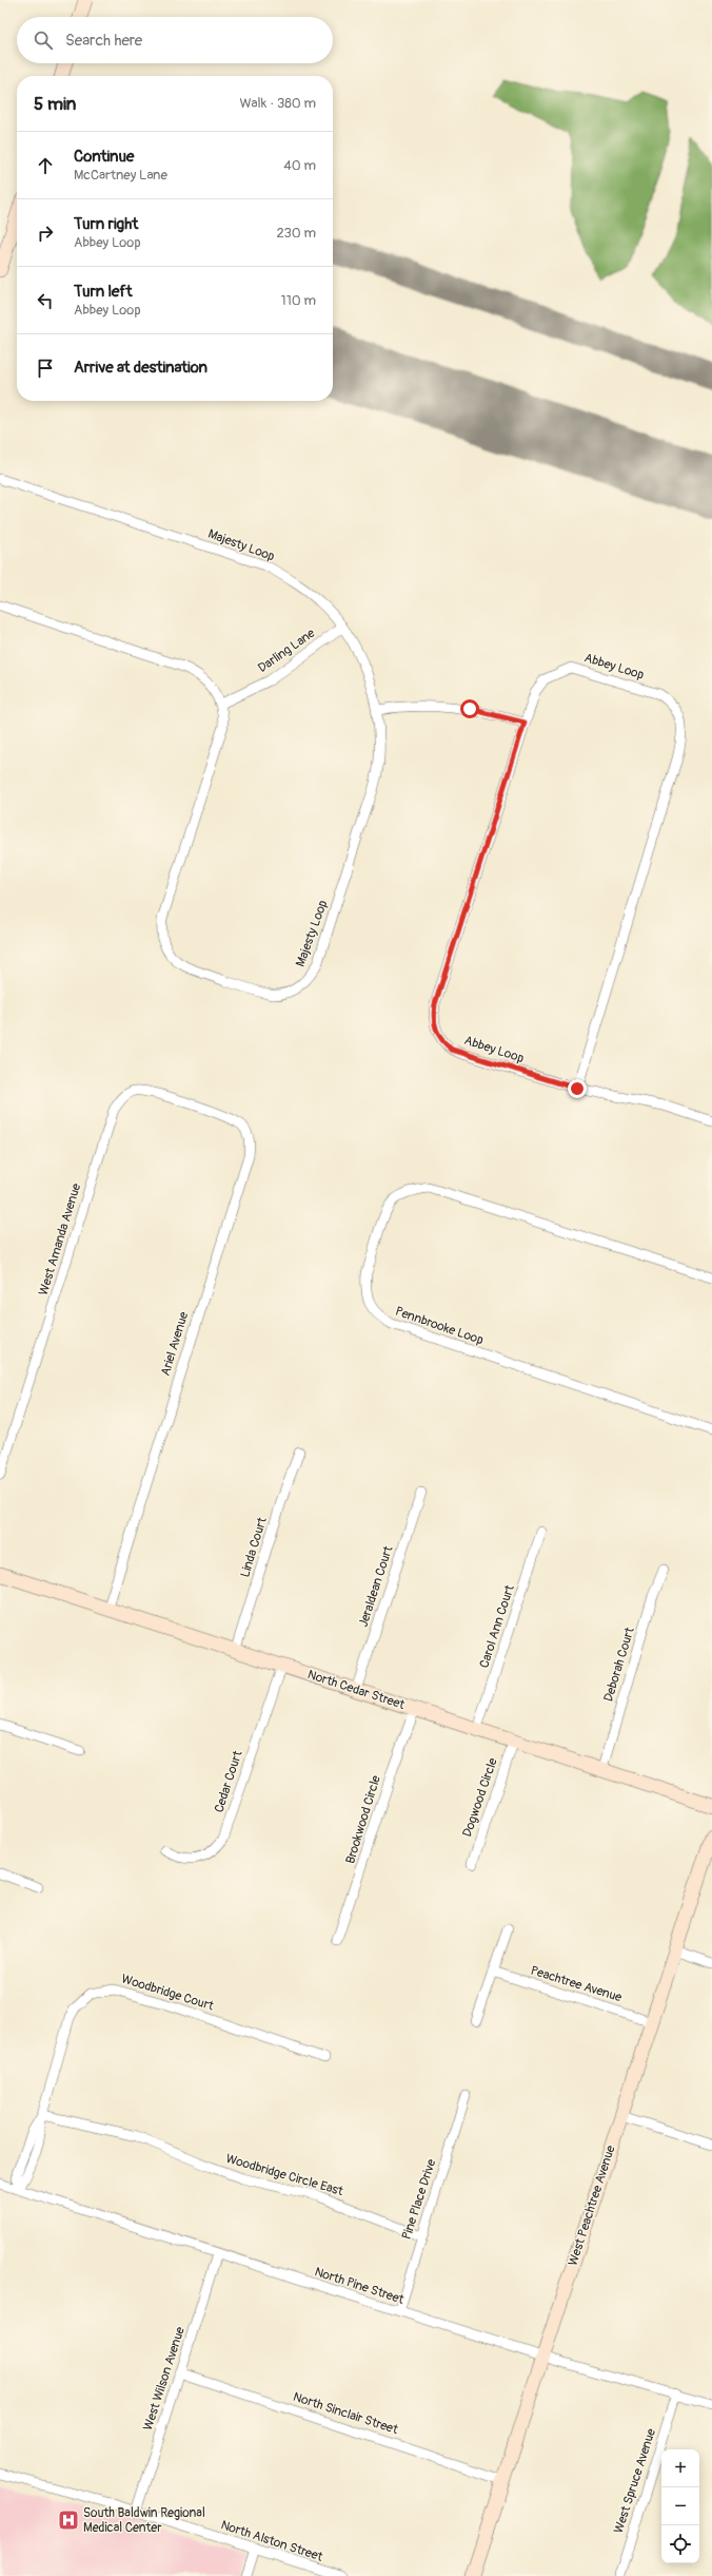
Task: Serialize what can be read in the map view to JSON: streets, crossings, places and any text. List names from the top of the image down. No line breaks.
{"streets":{"street":["Majesty Loop","Darling Lane","Abbey Loop","West Amanda Avenue","Pennbrooke Loop","Ariel Avenue","Linda Court","Jeraldean Court","Carol Ann Court","Deborah Court","North Cedar Street","Cedar Court","Dogwood Circle","Brookwood Circle","Peachtree Avenue","Woodbridge Court","Woodbridge Circle East","Pine Place Drive","West Peachtree Avenue","North Pine Street","West Wilson Avenue","North Sinclair Street","West Spruce Avenue","North Alston Street"]},"crossings":[["Majesty Loop","Darling Lane"],["West Amanda Avenue","Ariel Avenue"],["Ariel Avenue","North Cedar Street"],["Linda Court","North Cedar Street"],["Jeraldean Court","North Cedar Street"],["Carol Ann Court","North Cedar Street"],["Deborah Court","North Cedar Street"],["North Cedar Street","Cedar Court"],["North Cedar Street","Dogwood Circle"],["North Cedar Street","Brookwood Circle"],["Peachtree Avenue","West Peachtree Avenue"],["Woodbridge Court","Woodbridge Circle East"],["Woodbridge Court","North Pine Street"],["Woodbridge Circle East","Pine Place Drive"],["Pine Place Drive","North Pine Street"],["West Peachtree Avenue","North Pine Street"],["West Peachtree Avenue","North Sinclair Street"],["North Pine Street","West Wilson Avenue"],["North Pine Street","West Spruce Avenue"],["West Wilson Avenue","North Sinclair Street"],["West Wilson Avenue","North Alston Street"]],"places":{"hospital":["South Baldwin Regional Medical Center"]},"page":{"search":"Search here","heading":["5 min","Walk · 380 m"],"list":[["Continue","McCartney Lane","40 m"],["Turn right","Abbey Loop","230 m"],["Turn left","Abbey Loop","110 m"],"Arrive at destination"],"map_buttons":["+","−"]}}
